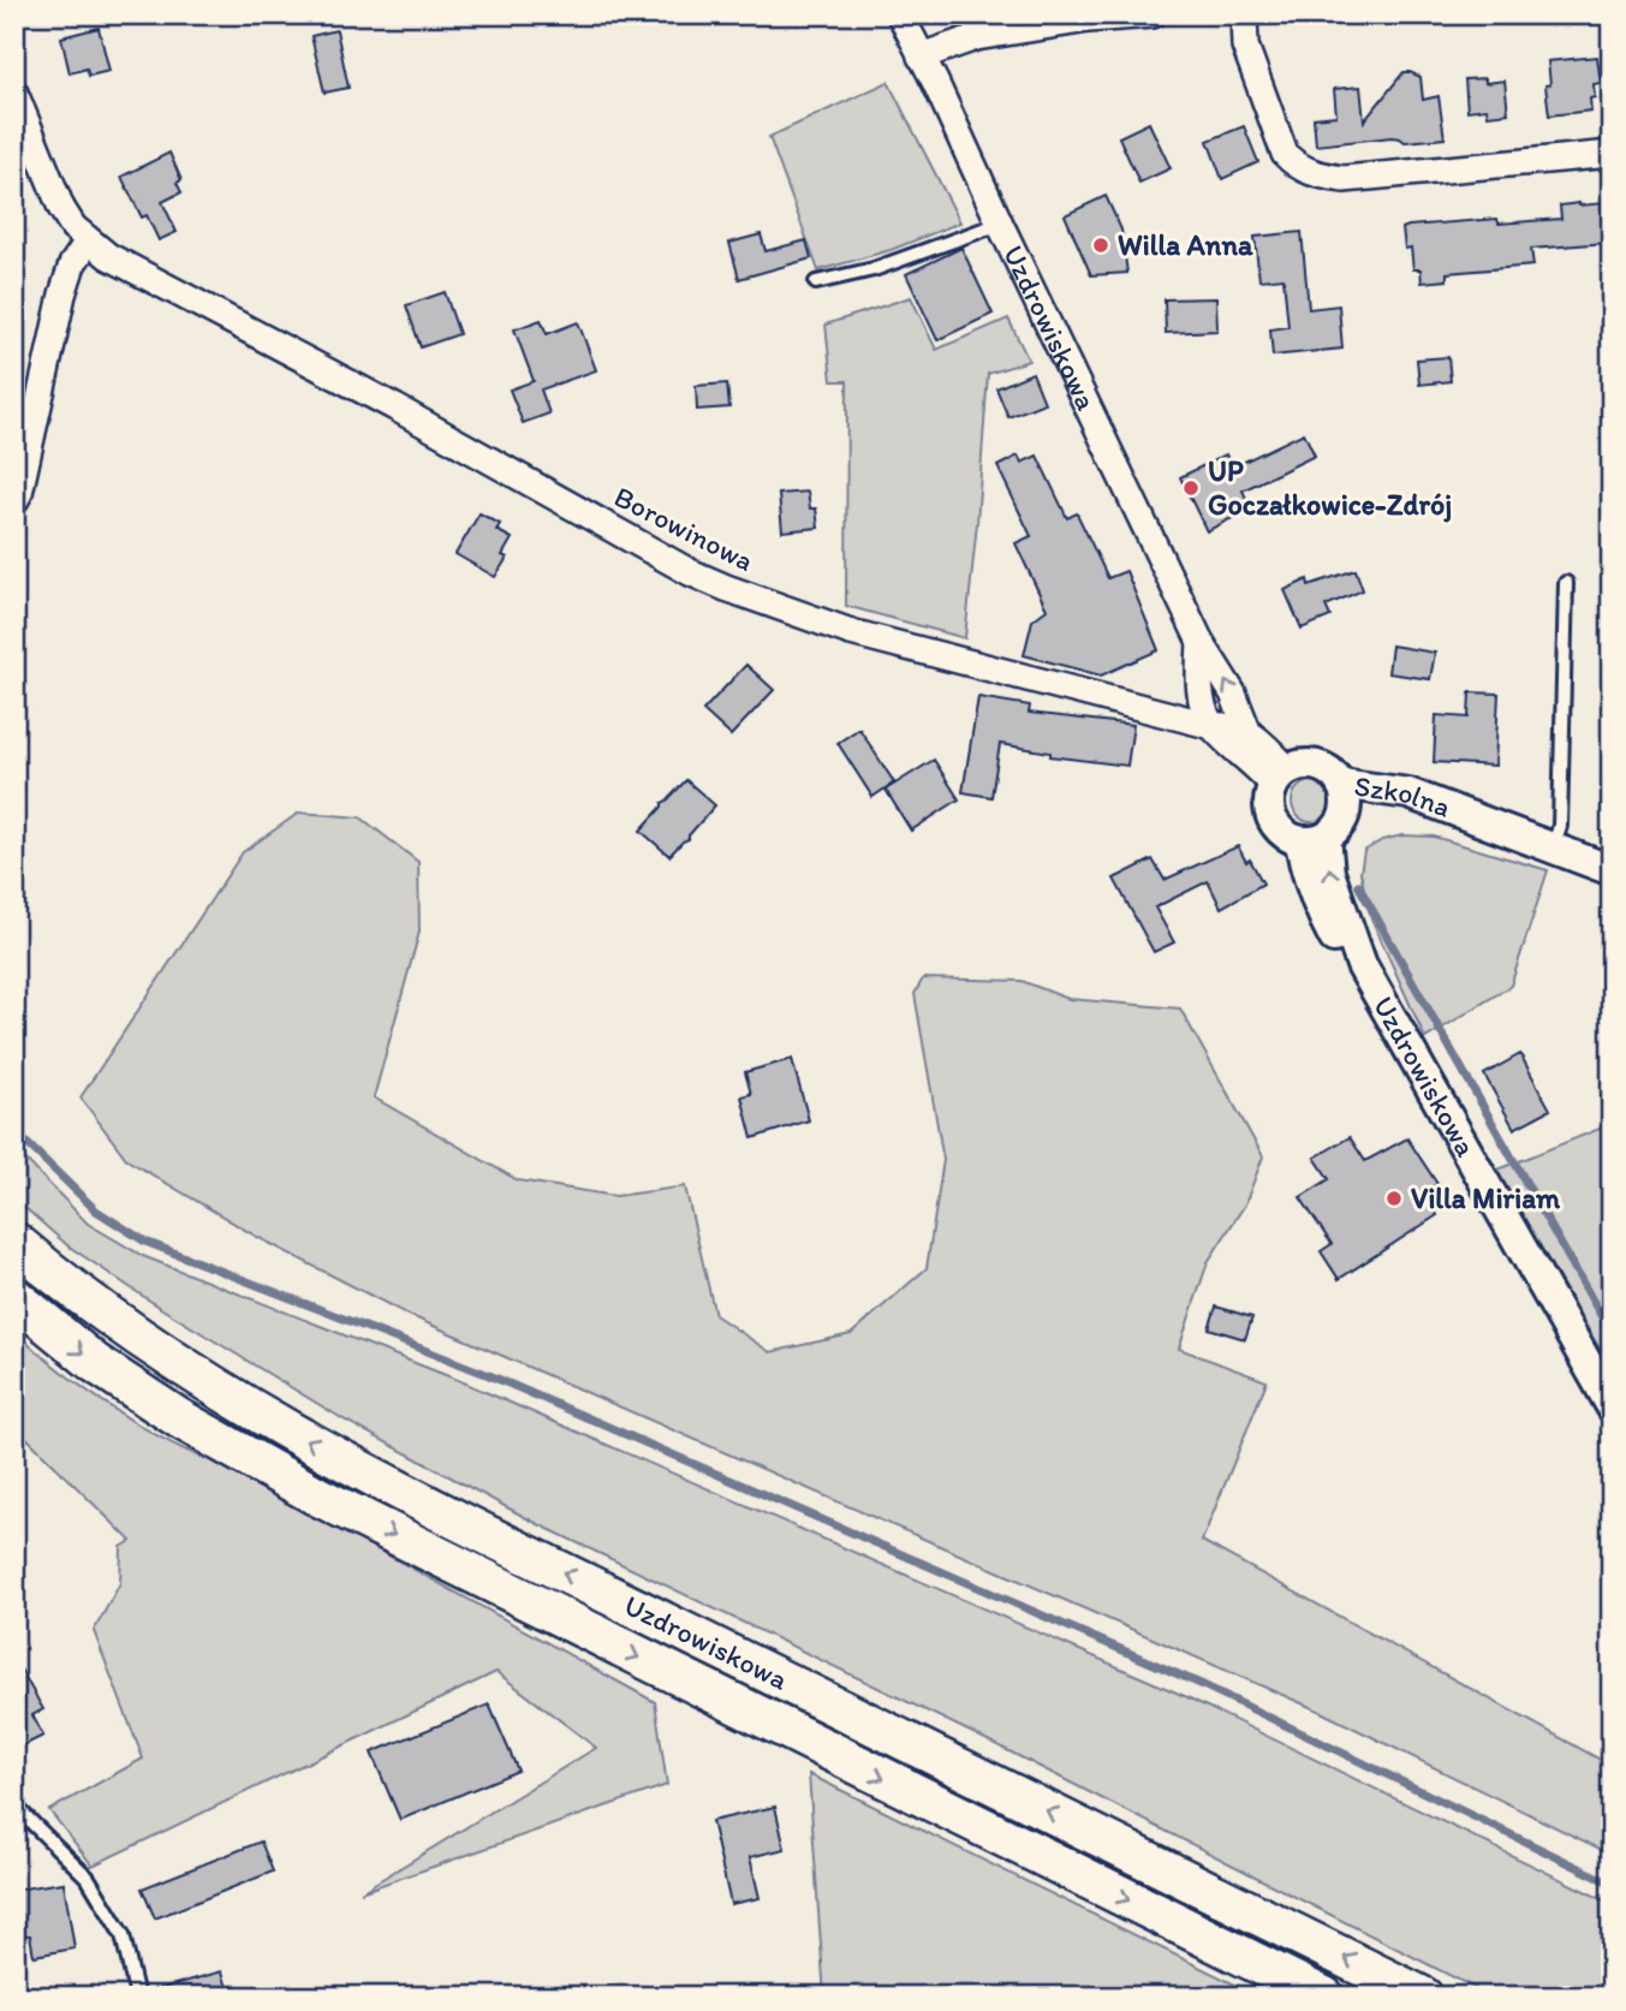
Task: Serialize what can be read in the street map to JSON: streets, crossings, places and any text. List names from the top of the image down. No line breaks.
{"streets":{"main road":["Uzdrowiskowa"],"street":["Borowinowa","Szkolna"]},"crossings":[["Uzdrowiskowa","Borowinowa"],["Uzdrowiskowa","Szkolna"]],"places":["Willa Anna","UP Goczałkowice-Zdrój","Villa Miriam"]}
